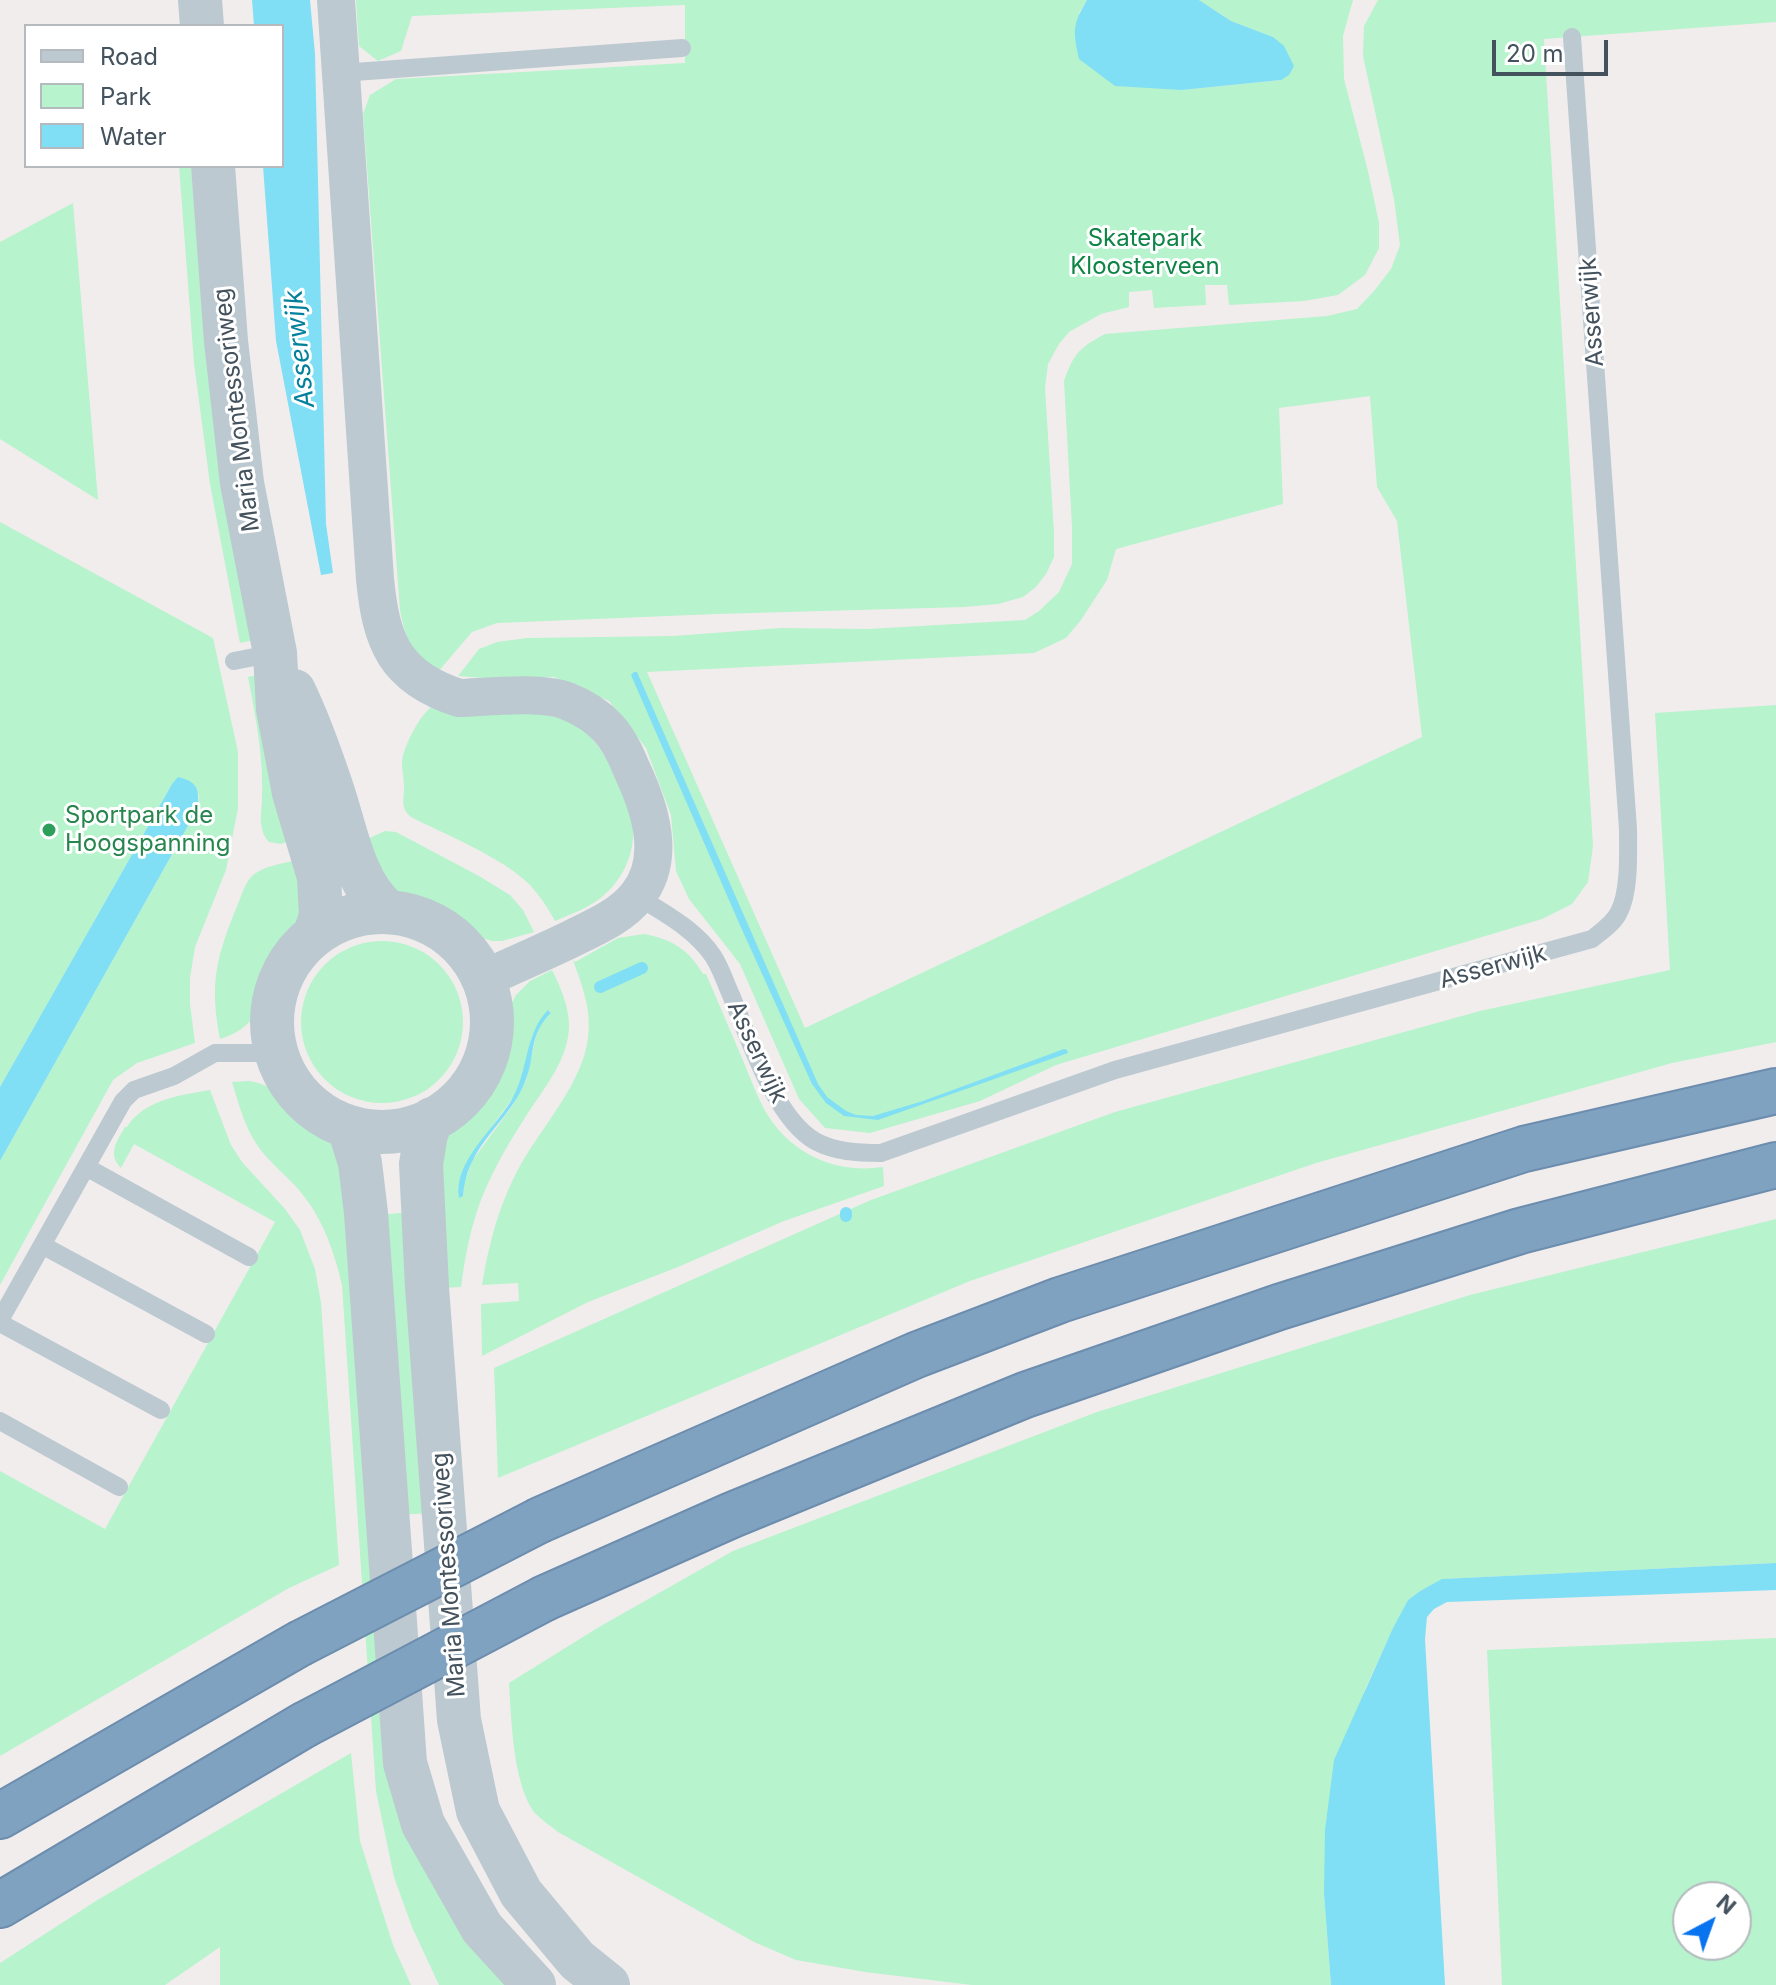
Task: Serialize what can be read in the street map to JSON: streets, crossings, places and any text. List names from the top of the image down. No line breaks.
{"streets":{"street":["Maria Montessoriweg"],"lane":["Asserwijk"]},"water":["Asserwijk"],"parks":["Skatepark Kloosterveen"],"places":["Sportpark de Hoogspanning"],"legend":["Road","Park","Water"],"scale_bar":"20 m","north":"top right"}
